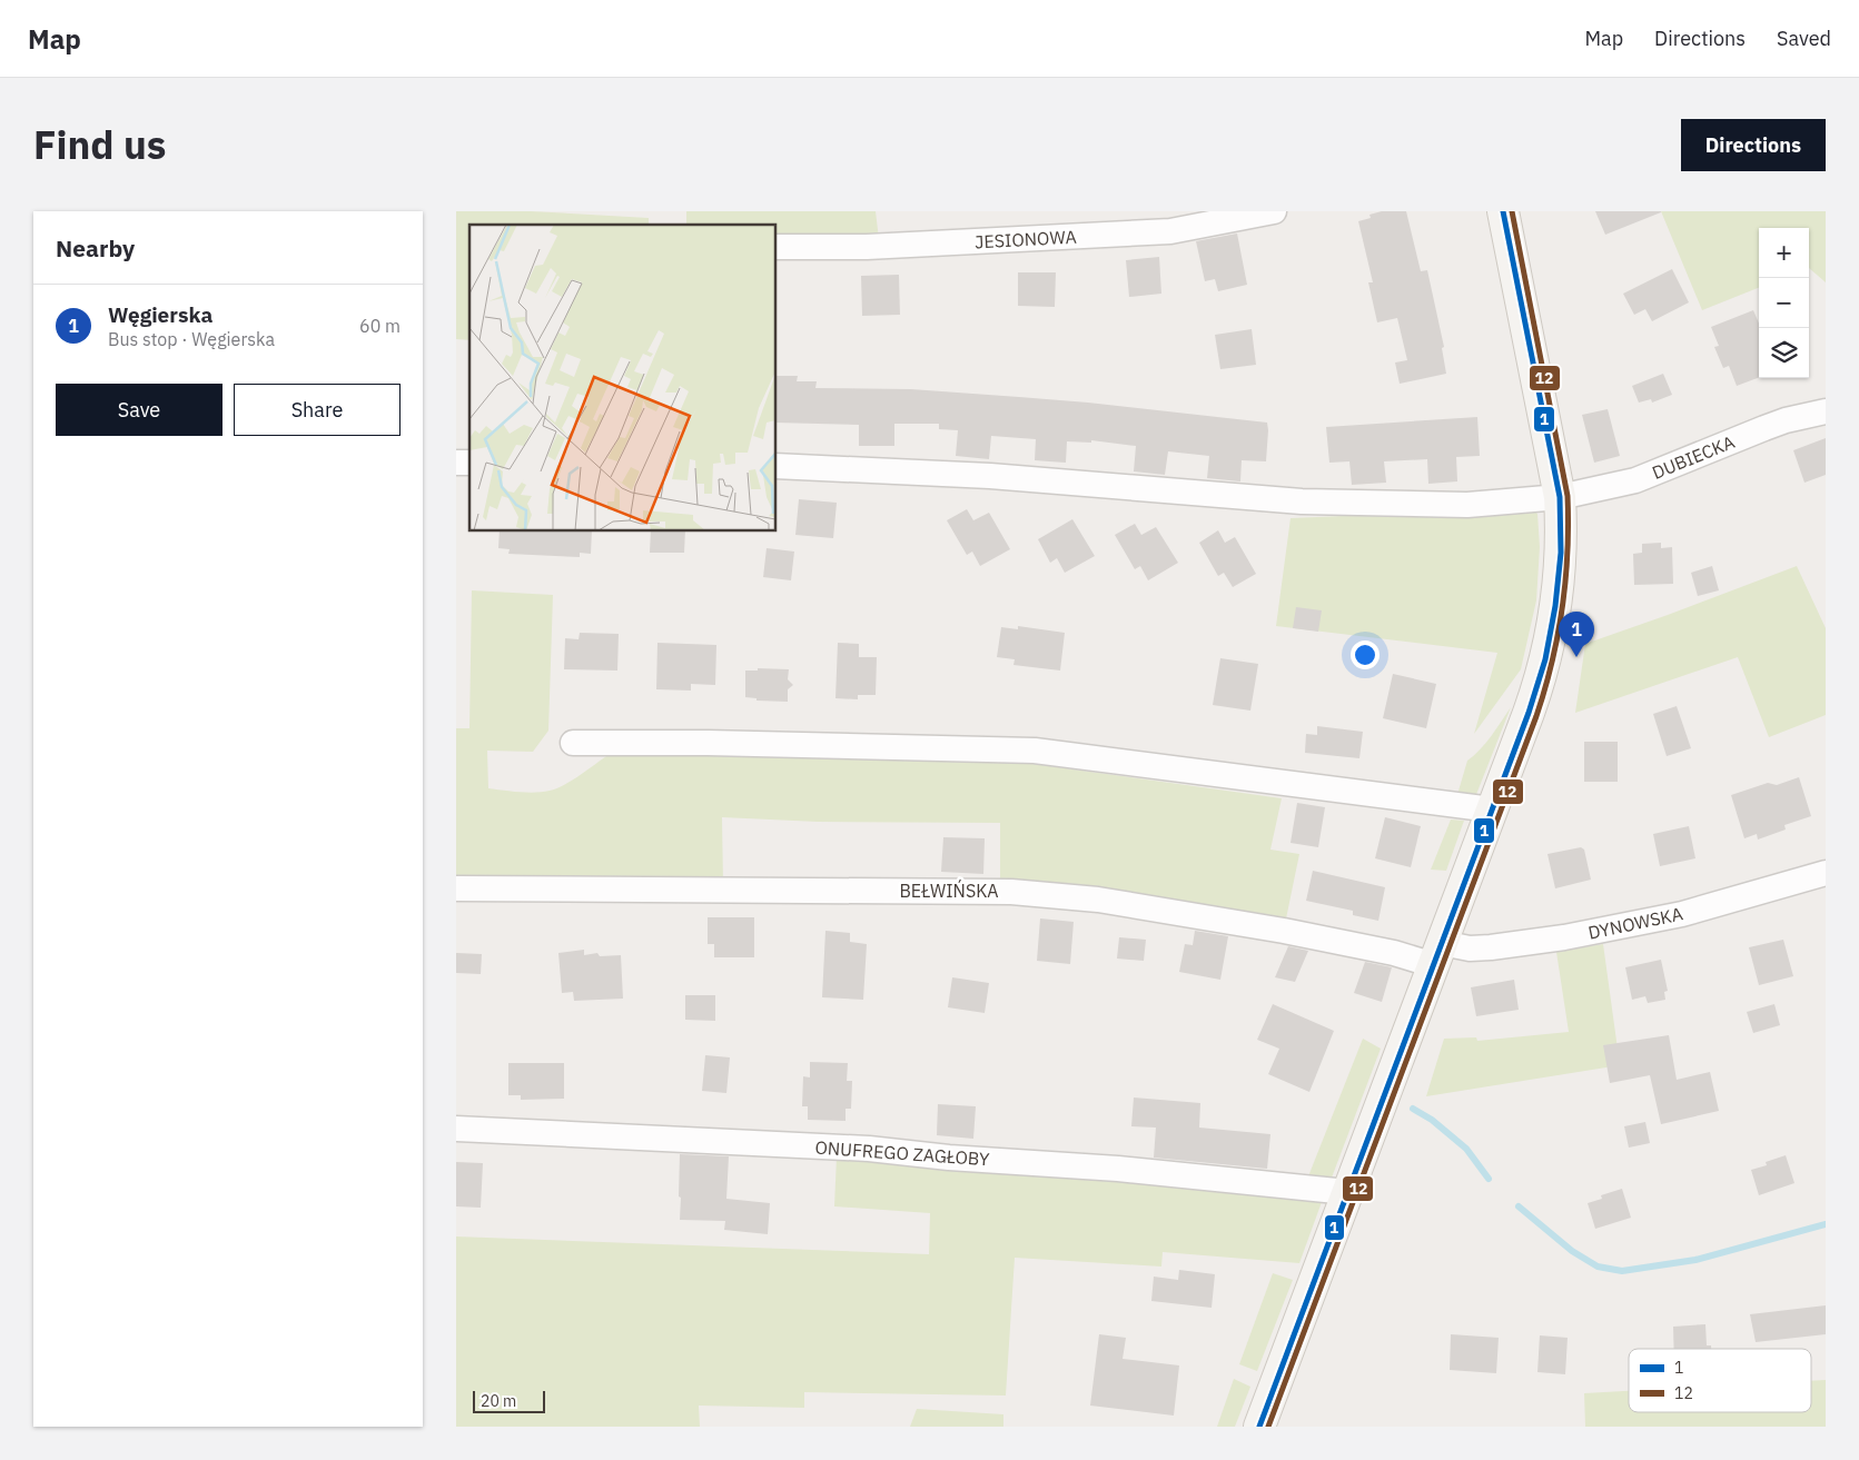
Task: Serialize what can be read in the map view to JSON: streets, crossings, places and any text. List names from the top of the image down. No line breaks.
{"streets":{"street":["JESIONOWA","DUBIECKA","BEŁWIŃSKA","DYNOWSKA","ONUFREGO ZAGŁOBY"]},"crossings":[["BEŁWIŃSKA","DYNOWSKA"]],"lines":["transit line 1","transit line 12"],"legend":["1","12"],"scale_bar":"20 m","page":{"header":"Map","nav":["Map","Directions","Saved"],"title":"Find us","buttons":["Directions",["Save","Share"]],"heading":"Nearby","map_buttons":["+","−"],"list":[{"mark":"1","name":"Węgierska","note":"Bus stop · Węgierska","value":"60 m"}],"pins":"1","scale":"20 m"}}
